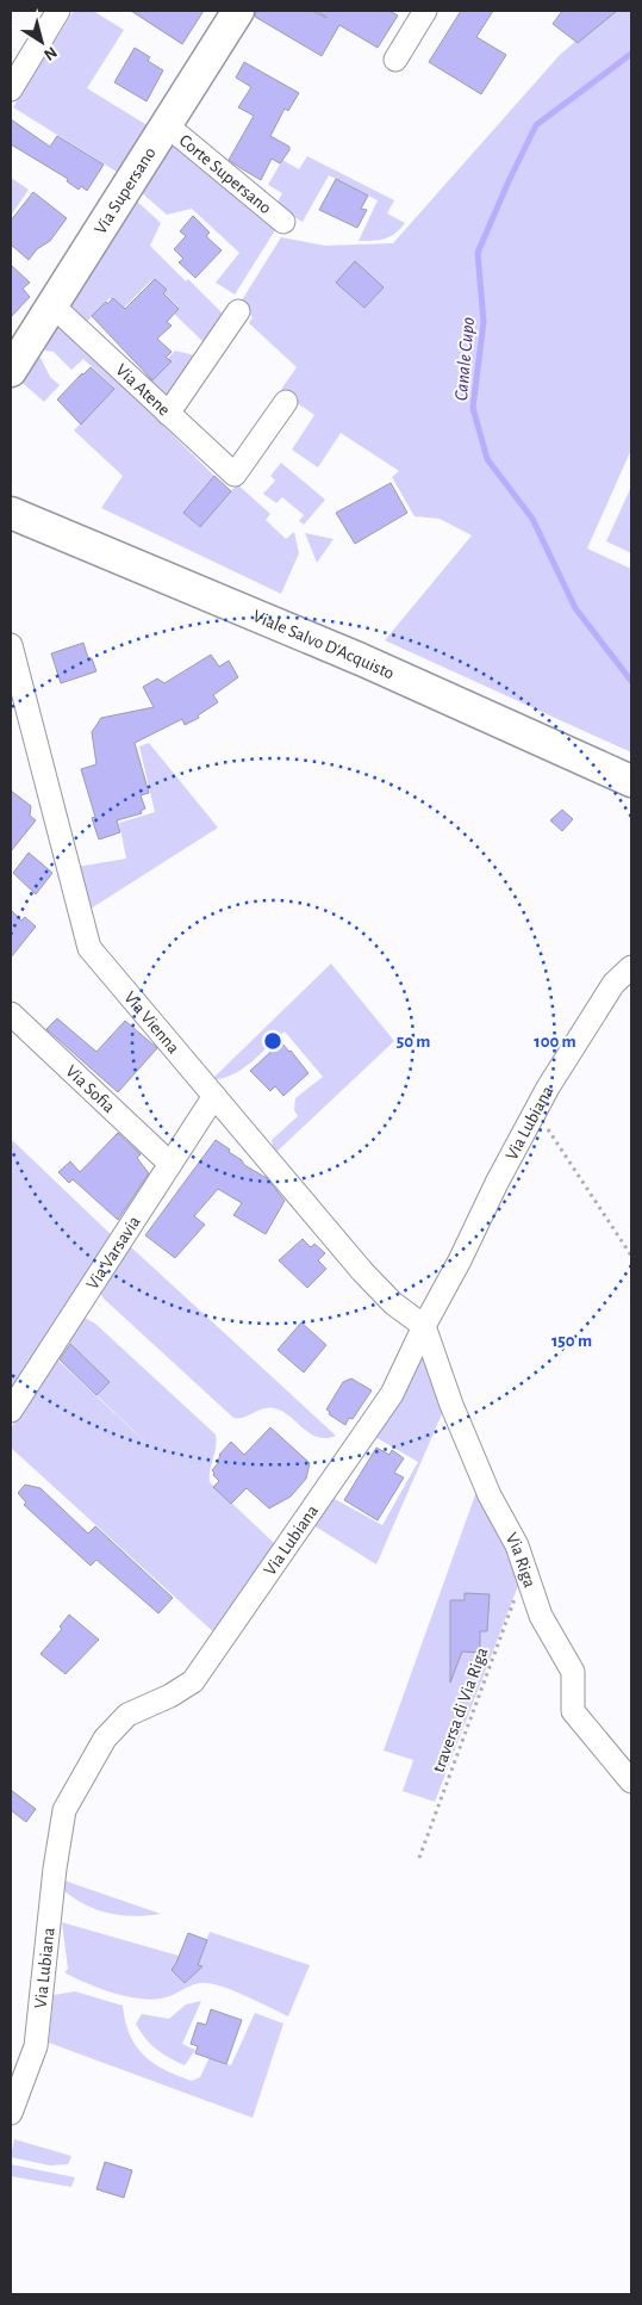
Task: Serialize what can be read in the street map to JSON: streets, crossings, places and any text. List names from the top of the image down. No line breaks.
{"streets":{"street":["Corte Supersano","Via Supersano","Via Atene","Viale Salvo D'Acquisto","Via Vienna","Via Sofia","Via Lubiana","Via Varsavia","Via Riga"],"path":["traversa di Via Riga"]},"crossings":[["Corte Supersano","Via Supersano"],["Via Supersano","Via Atene"],["Via Vienna","Via Lubiana"],["Via Vienna","Via Varsavia"],["Via Vienna","Via Riga"],["Via Sofia","Via Varsavia"],["Via Lubiana","Via Riga"],["Via Riga","traversa di Via Riga"]],"water":["Canale Cupo"],"north":"bottom right","rings":["50 m","100 m","150 m"]}
